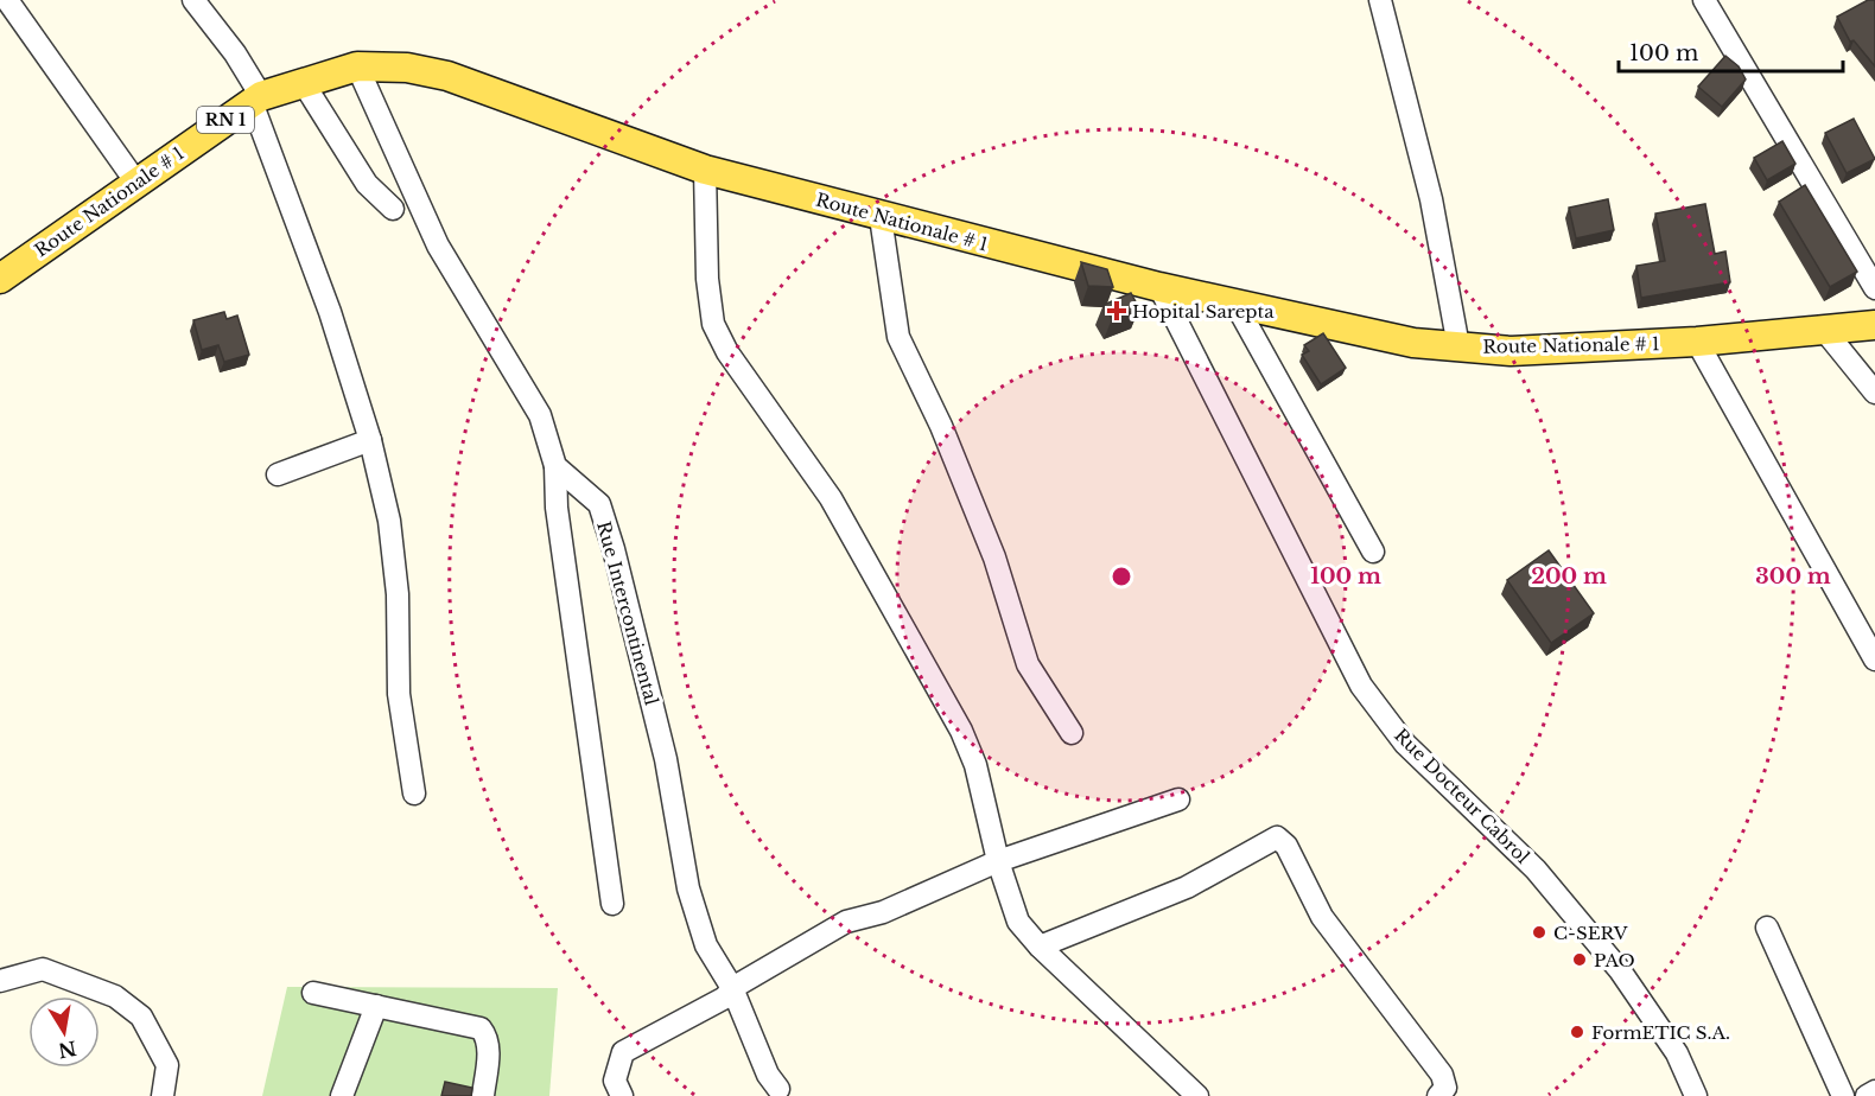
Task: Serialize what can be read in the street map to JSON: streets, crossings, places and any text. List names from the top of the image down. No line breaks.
{"streets":{"main road":["RN 1","Route Nationale # 1"],"street":["Rue Intercontinental","Rue Docteur Cabrol"]},"crossings":[["Route Nationale # 1","Rue Docteur Cabrol"]],"places":{"health":["Hopital Sarepta"],"other":["C-SERV","PAO","FormETIC S.A."]},"scale_bar":"100 m","north":"bottom","rings":["100 m","200 m","300 m"]}
